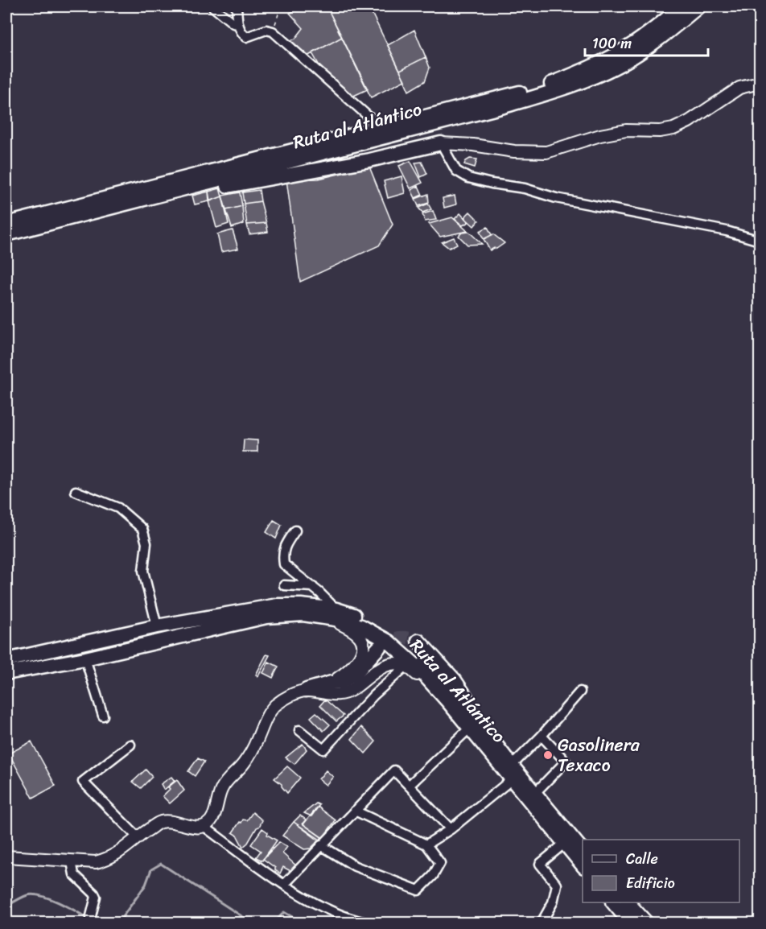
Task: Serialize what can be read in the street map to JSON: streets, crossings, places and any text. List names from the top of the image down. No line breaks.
{"streets":{"highway":["Ruta al Atlántico"]},"places":["Gasolinera Texaco"],"legend":["Calle","Edificio"],"scale_bar":"100 m"}
